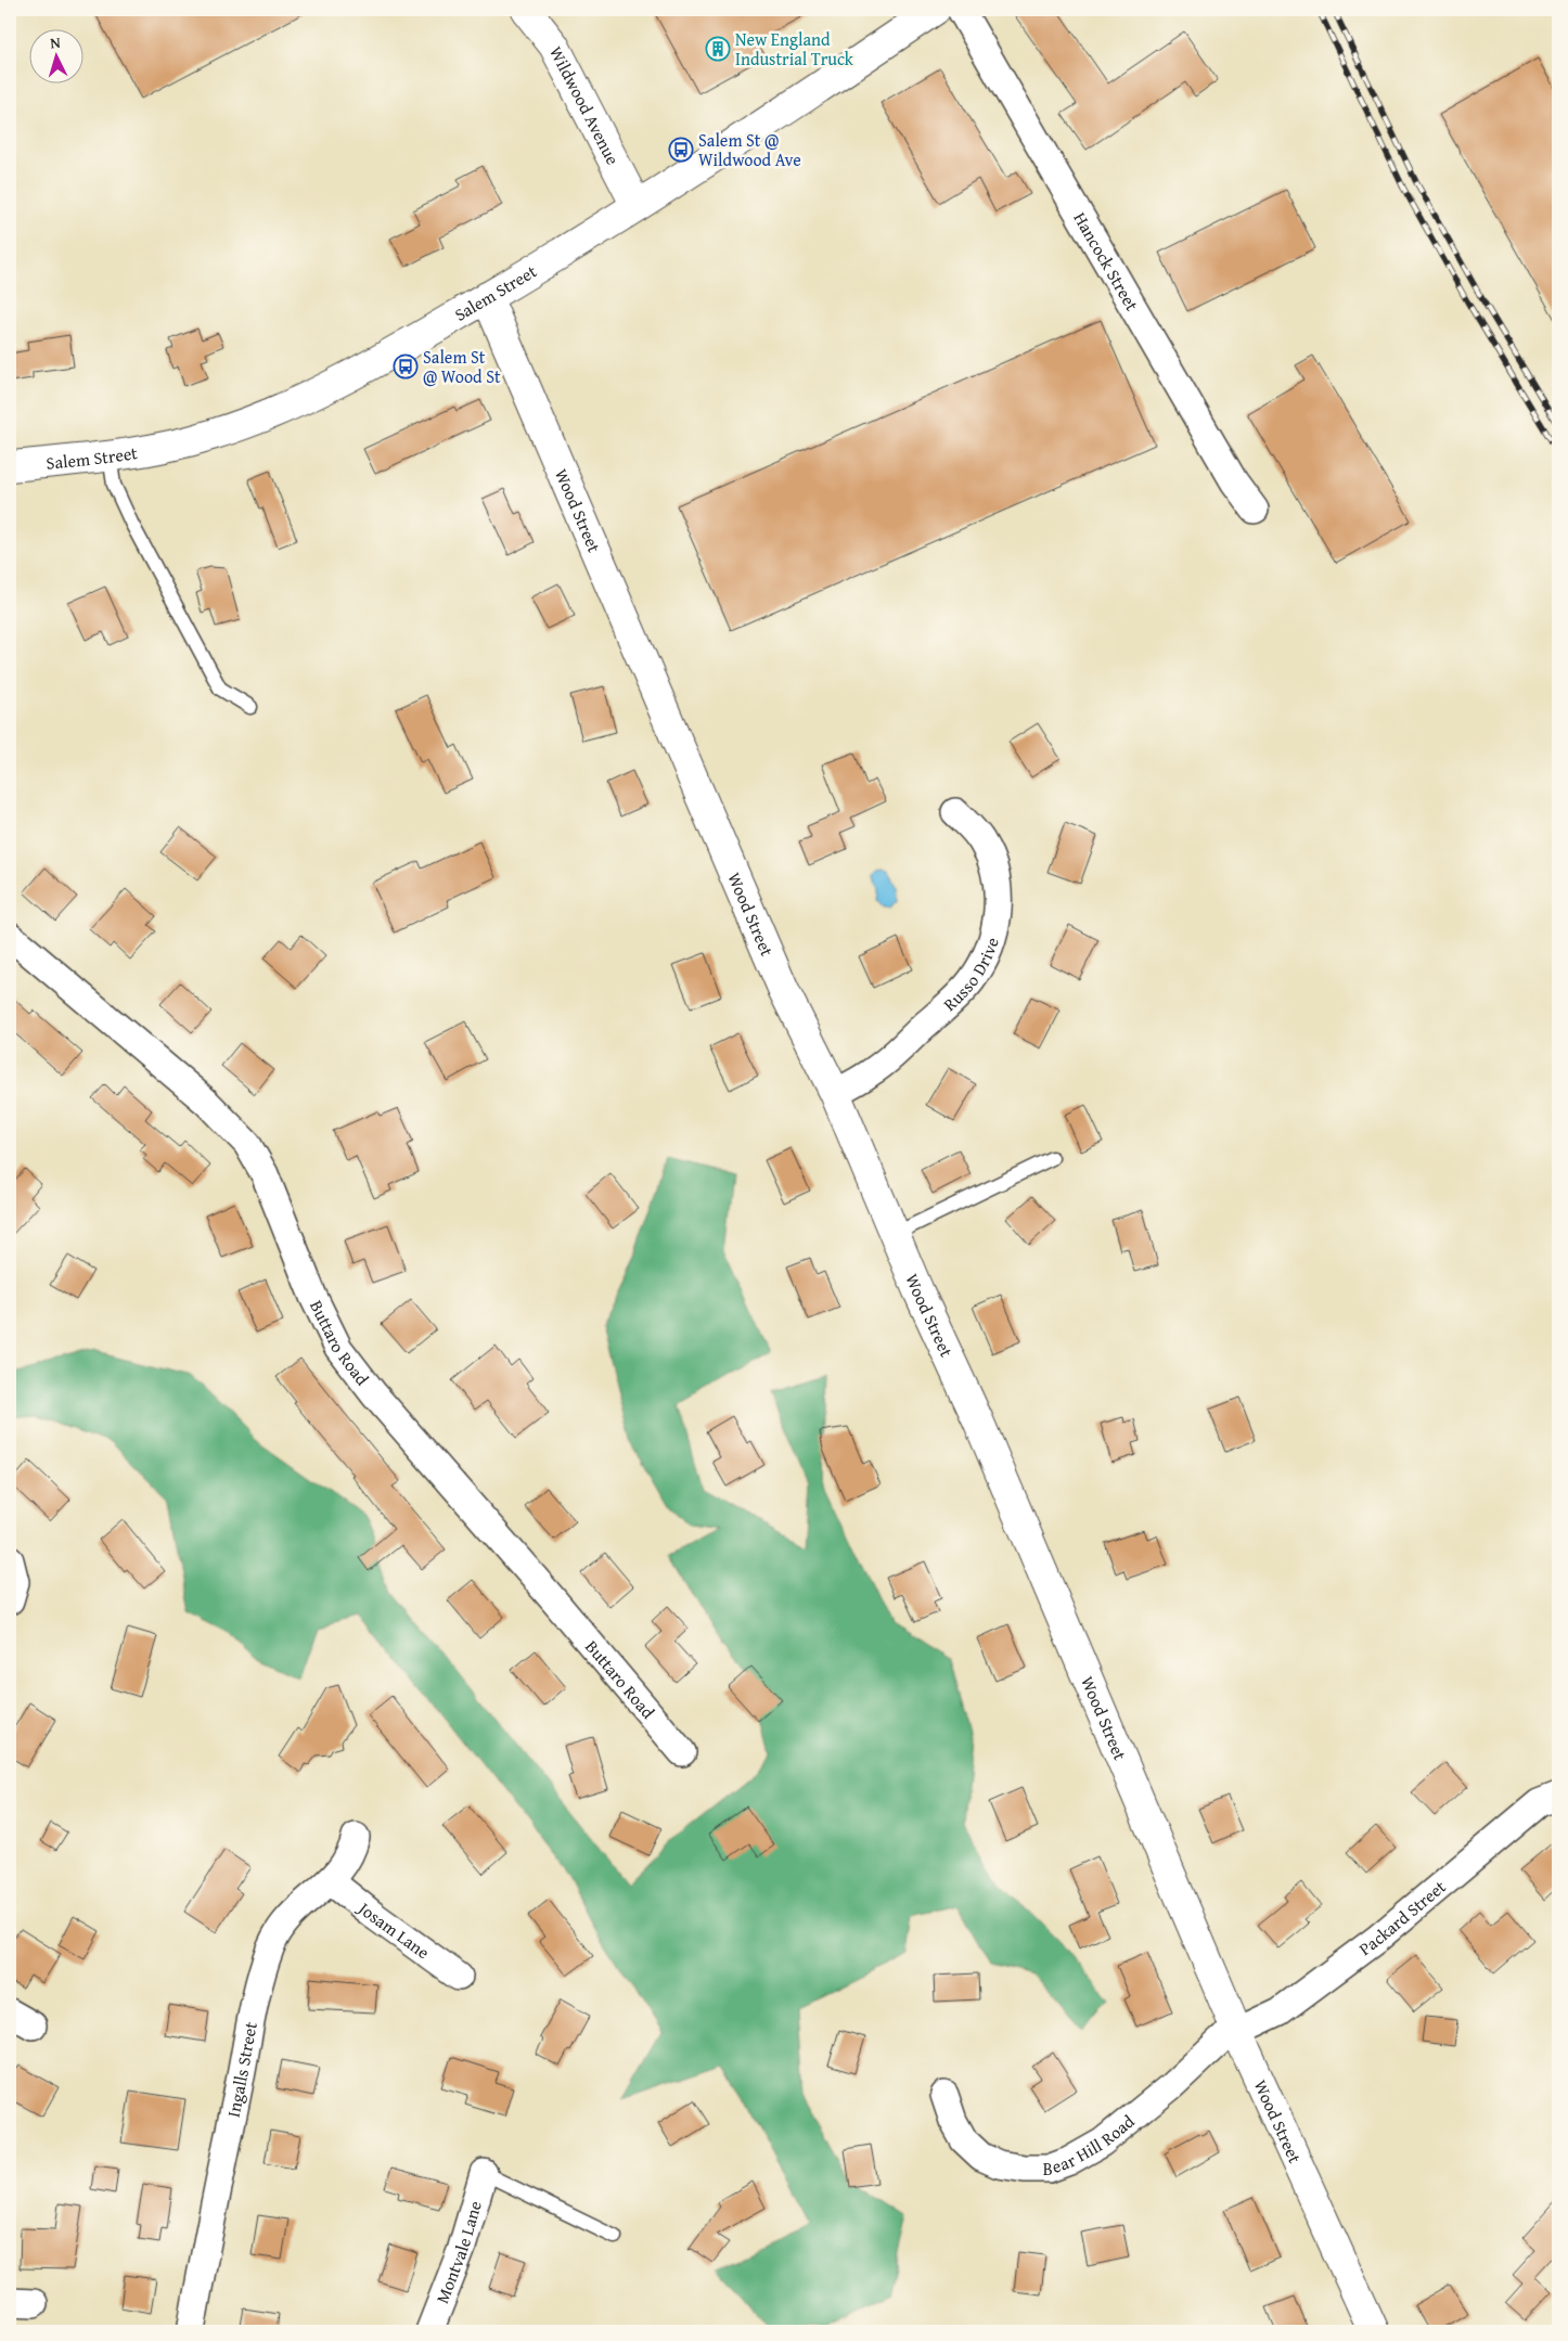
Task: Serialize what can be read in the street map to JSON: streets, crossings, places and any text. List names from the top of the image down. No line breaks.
{"streets":{"street":["Wildwood Avenue","Hancock Street","Salem Street","Wood Street","Russo Drive","Buttaro Road","Packard Street","Josam Lane","Ingalls Street","Bear Hill Road","Montvale Lane"]},"crossings":[["Wildwood Avenue","Salem Street"],["Salem Street","Wood Street"],["Wood Street","Russo Drive"],["Wood Street","Packard Street"],["Wood Street","Bear Hill Road"],["Packard Street","Bear Hill Road"],["Josam Lane","Ingalls Street"]],"places":{"building":["New England Industrial Truck"],"bus stop":["Salem St @ Wildwood Ave","Salem St @ Wood St"]},"north":"top"}
